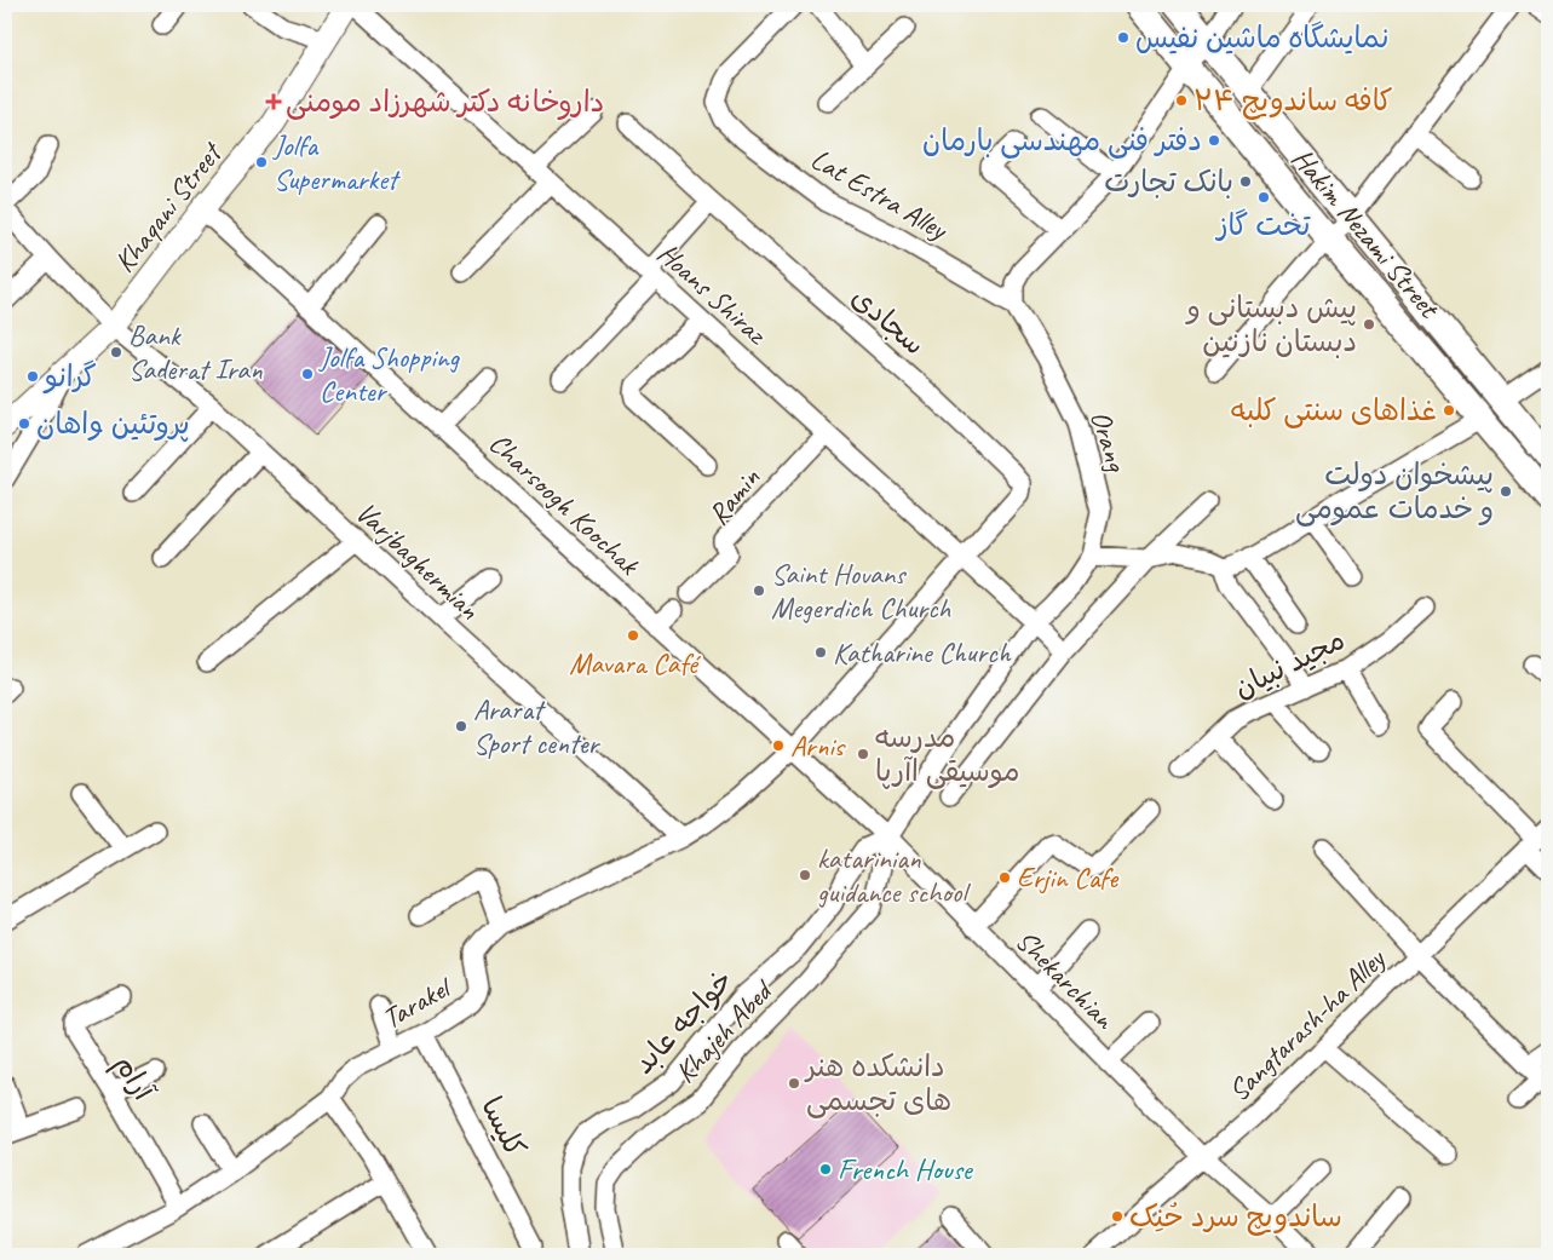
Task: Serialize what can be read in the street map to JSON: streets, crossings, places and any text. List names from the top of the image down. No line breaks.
{"streets":{"main road":["Hakim Nezami Street"],"street":["Lat Estra Alley","Khaqani Street","Hoans Shiraz","سجادی","Orang","Ramin","Charsoogh Koochak","Varjbaghermian","مجید نبیان","Shekarchian","Tarakel","خواجه عابد","Sangtarash-ha Alley","Khajeh Abed","آرام","کلیسا"]},"crossings":[["Lat Estra Alley","Orang"],["Khaqani Street","Charsoogh Koochak"],["Khaqani Street","Varjbaghermian"],["Hoans Shiraz","Orang"],["Hoans Shiraz","Ramin"],["Hoans Shiraz","Tarakel"],["سجادی","Tarakel"],["Orang","Charsoogh Koochak"],["Orang","Shekarchian"],["Orang","خواجه عابد"],["Orang","Khajeh Abed"],["Charsoogh Koochak","Shekarchian"],["Charsoogh Koochak","Tarakel"],["Charsoogh Koochak","خواجه عابد"],["Charsoogh Koochak","Khajeh Abed"],["Varjbaghermian","Tarakel"],["Shekarchian","خواجه عابد"],["Shekarchian","Sangtarash-ha Alley"],["Shekarchian","Khajeh Abed"],["Tarakel","آرام"],["Tarakel","کلیسا"],["خواجه عابد","Khajeh Abed"]],"places":{"other":["نمایشگاه ماشین نفیس","کافه ساندویچ ۲۴","دفتر فنی مهندسی بارمان","Jolfa Supermarket","بانک تجارت","تخت گاز","پیش دبستانی و دبستان نازنین","Bank Saderat Iran","Jolfa Shopping Center","گرانو","غذاهای سنتی کلبه","پروتئین واهان","پیشخوان دولت و خدمات عمومی","Saint Hovans Megerdich Church","Mavara Café","Katharine Church","Ararat Sport center","Arnis","مدرسه موسیقی اآرپا","katarinian guidance school","Erjin Cafe","دانشکده هنر های تجسمی","French House","ساندویچ سرد حُنِک"],"health":["داروخانه دکتر شهرزاد مومنی"]}}
